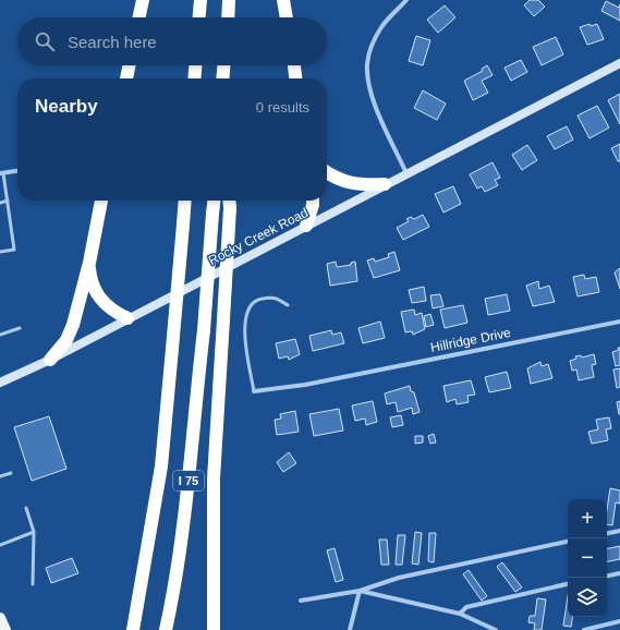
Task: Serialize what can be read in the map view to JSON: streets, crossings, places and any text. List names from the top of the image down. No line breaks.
{"streets":{"highway":["I 75"],"street":["Rocky Creek Road","Hillridge Drive"]},"page":{"search":"Search here","heading":["Nearby","0 results"],"map_buttons":["+","−"]}}
